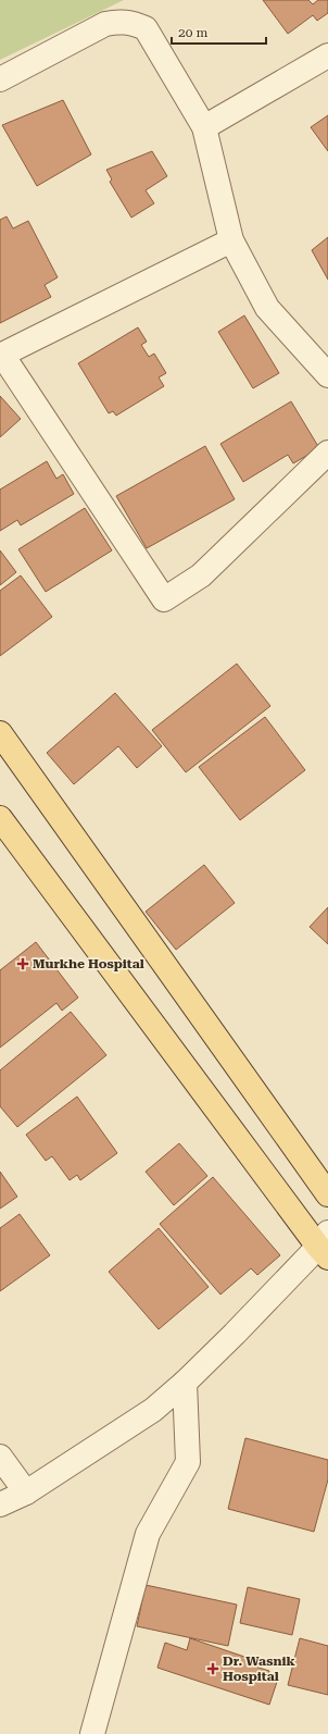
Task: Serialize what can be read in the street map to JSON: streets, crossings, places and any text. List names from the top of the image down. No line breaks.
{"places":{"health":["Murkhe Hospital","Dr. Wasnik Hospital"]},"scale_bar":"20 m"}
